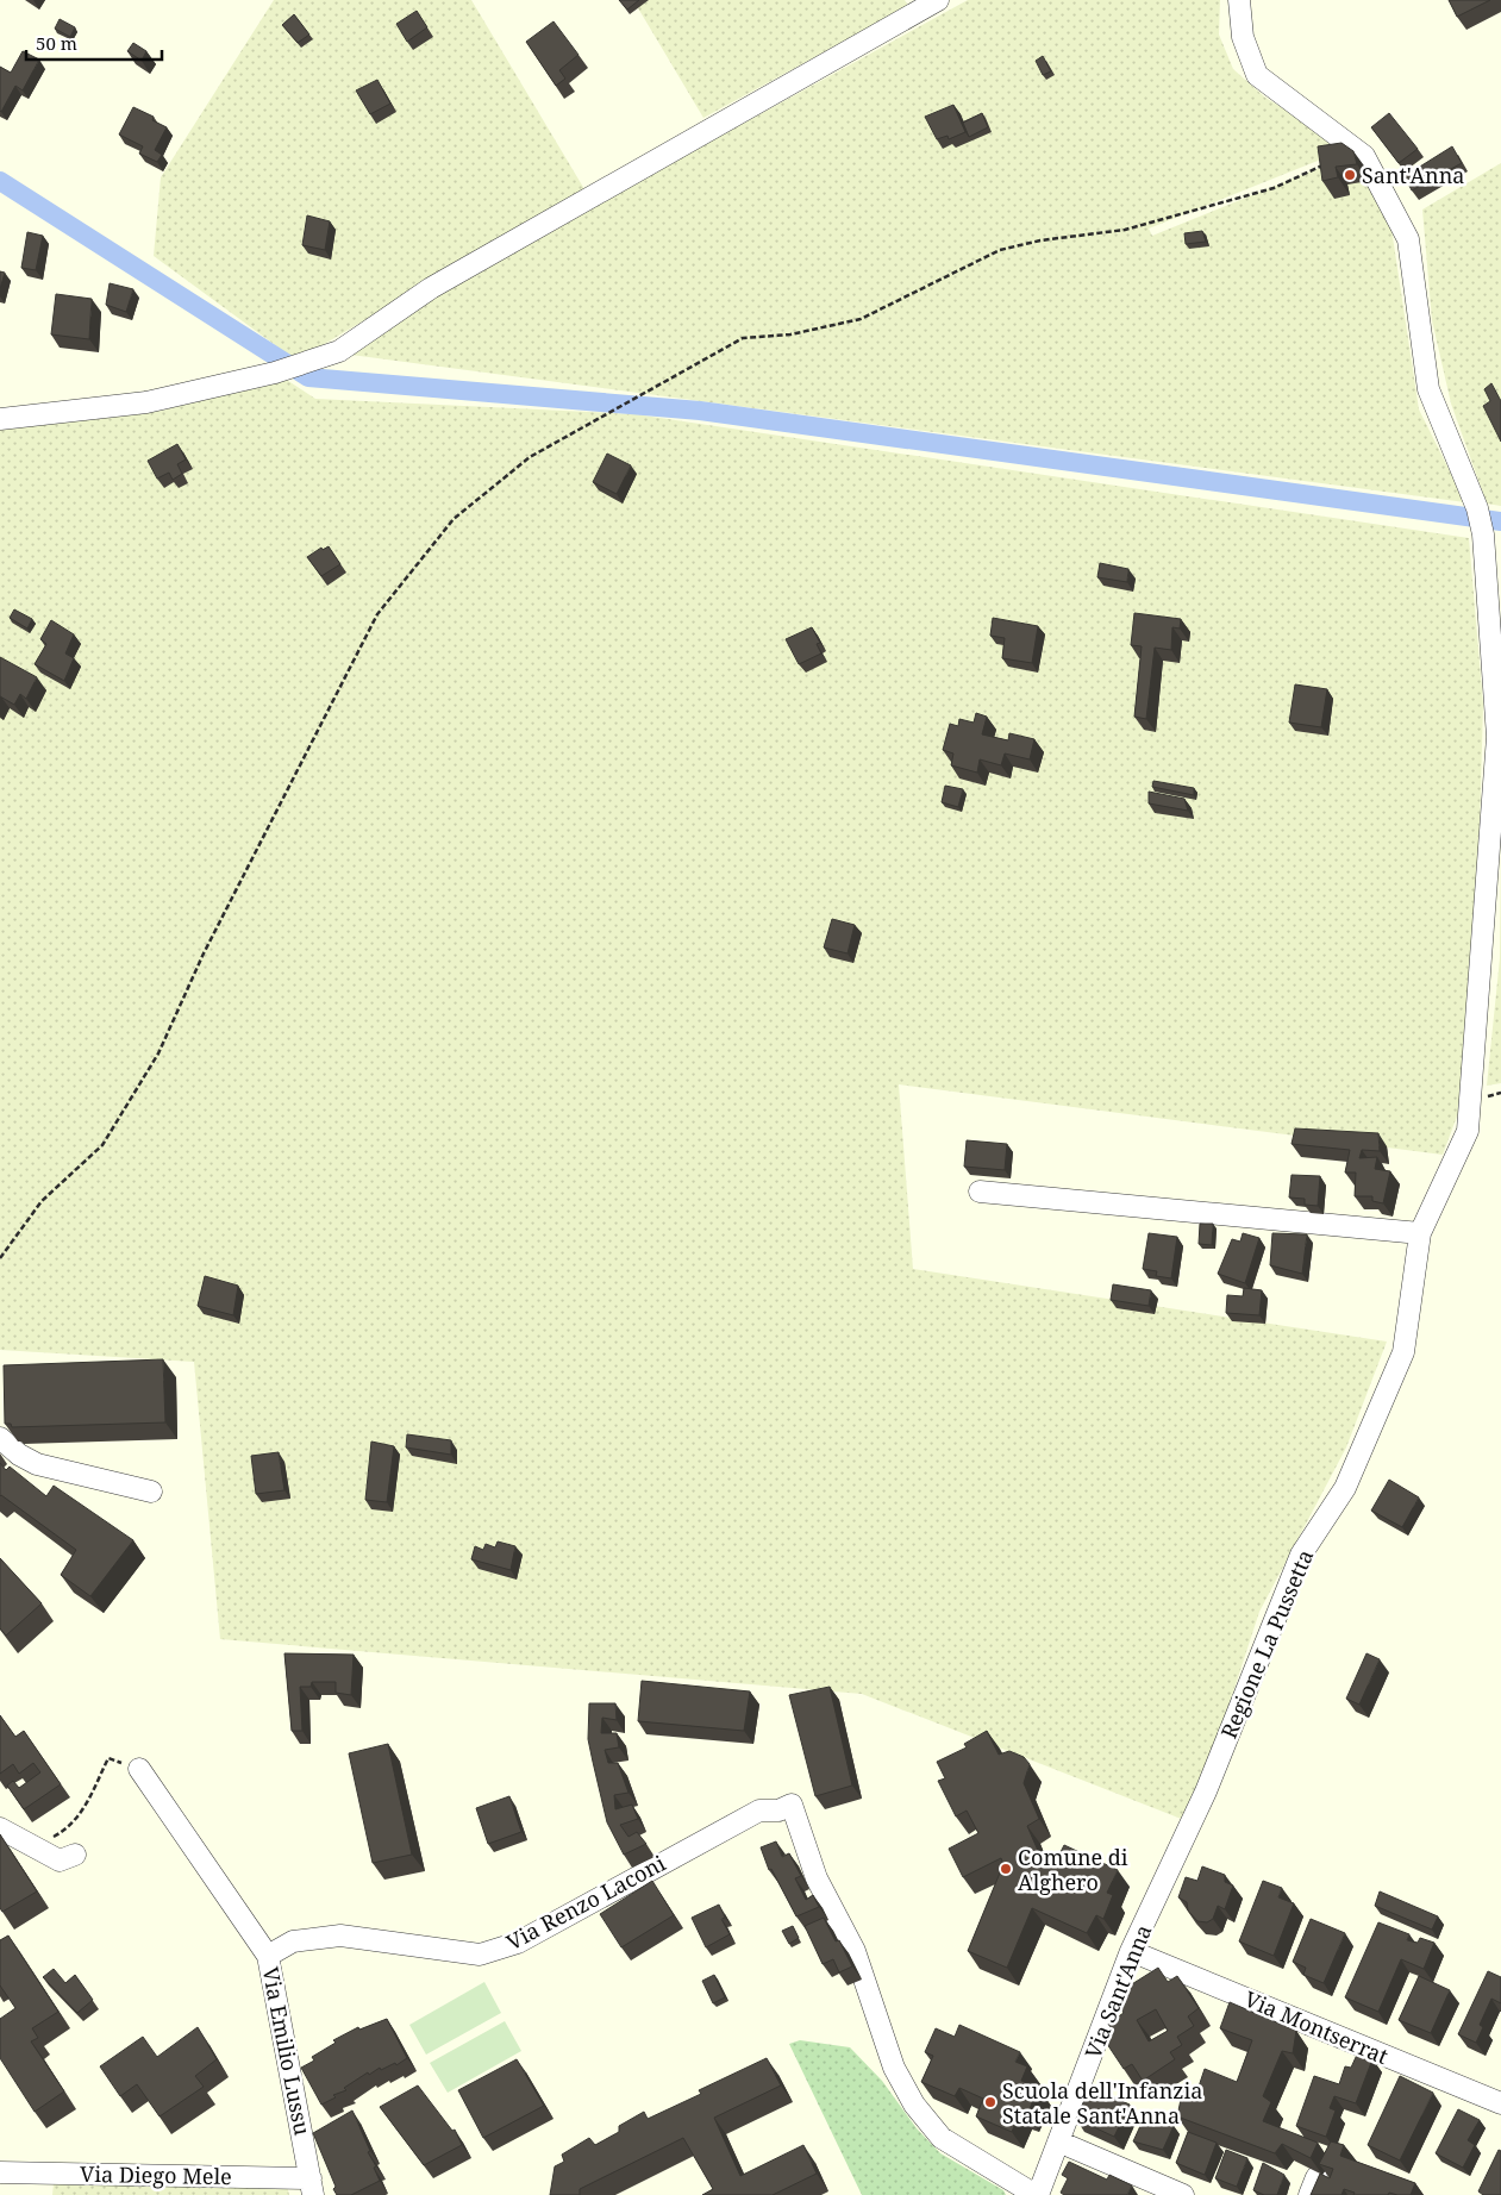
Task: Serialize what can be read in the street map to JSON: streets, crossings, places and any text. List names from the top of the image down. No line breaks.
{"streets":{"street":["Regione La Pussetta","Via Renzo Laconi","Via Sant'Anna","Via Montserrat","Via Emilio Lussu","Via Diego Mele"]},"crossings":[["Regione La Pussetta","Via Sant'Anna"],["Via Renzo Laconi","Via Sant'Anna"],["Via Renzo Laconi","Via Emilio Lussu"],["Via Sant'Anna","Via Montserrat"],["Via Emilio Lussu","Via Diego Mele"]],"places":["Sant'Anna","Comune di Alghero","Scuola dell'Infanzia Statale Sant'Anna"],"scale_bar":"50 m"}
